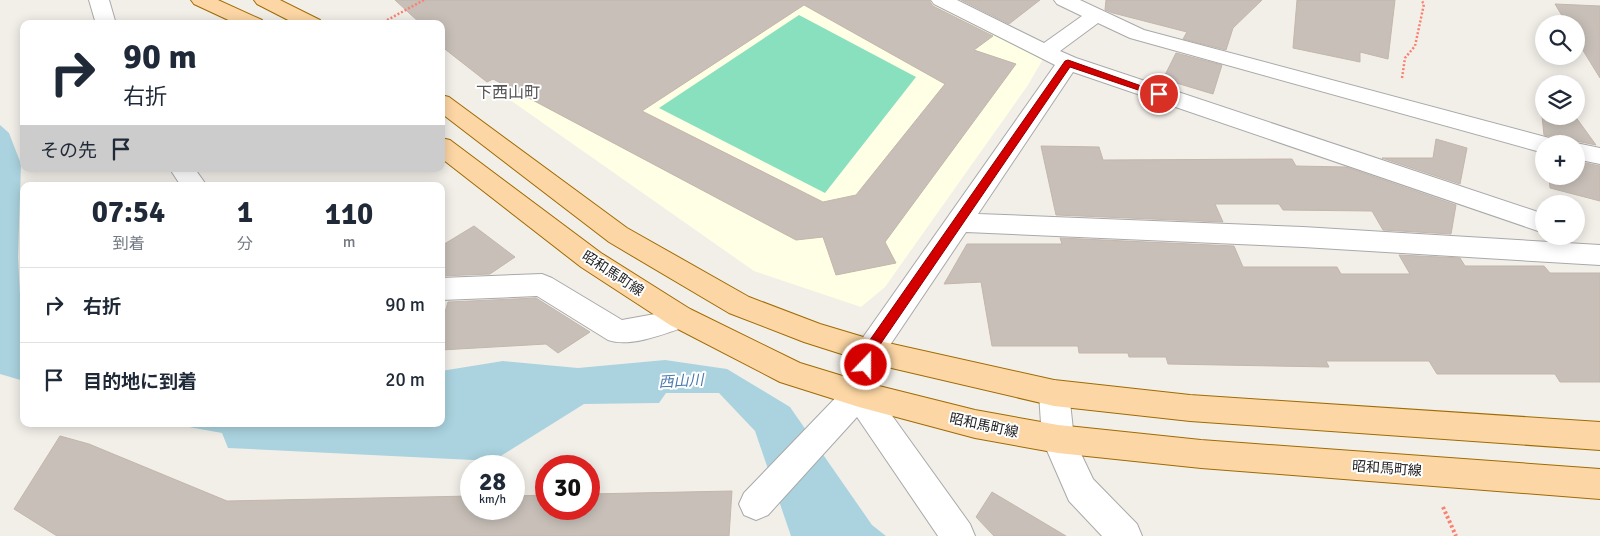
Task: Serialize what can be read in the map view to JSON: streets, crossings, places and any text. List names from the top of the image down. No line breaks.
{"streets":{"main road":["昭和馬町線"]},"districts":["下西山町"],"water":["西山川"],"page":{"map_buttons":["+","−"],"turn":["90 m","右折"],"then":"その先","eta":["07:54","到着","1","分","110","m"],"list":[{"name":"右折","value":"90 m"},{"name":"目的地に到着","value":"20 m"}],"speed":"28 km/h","limit":"30"}}
